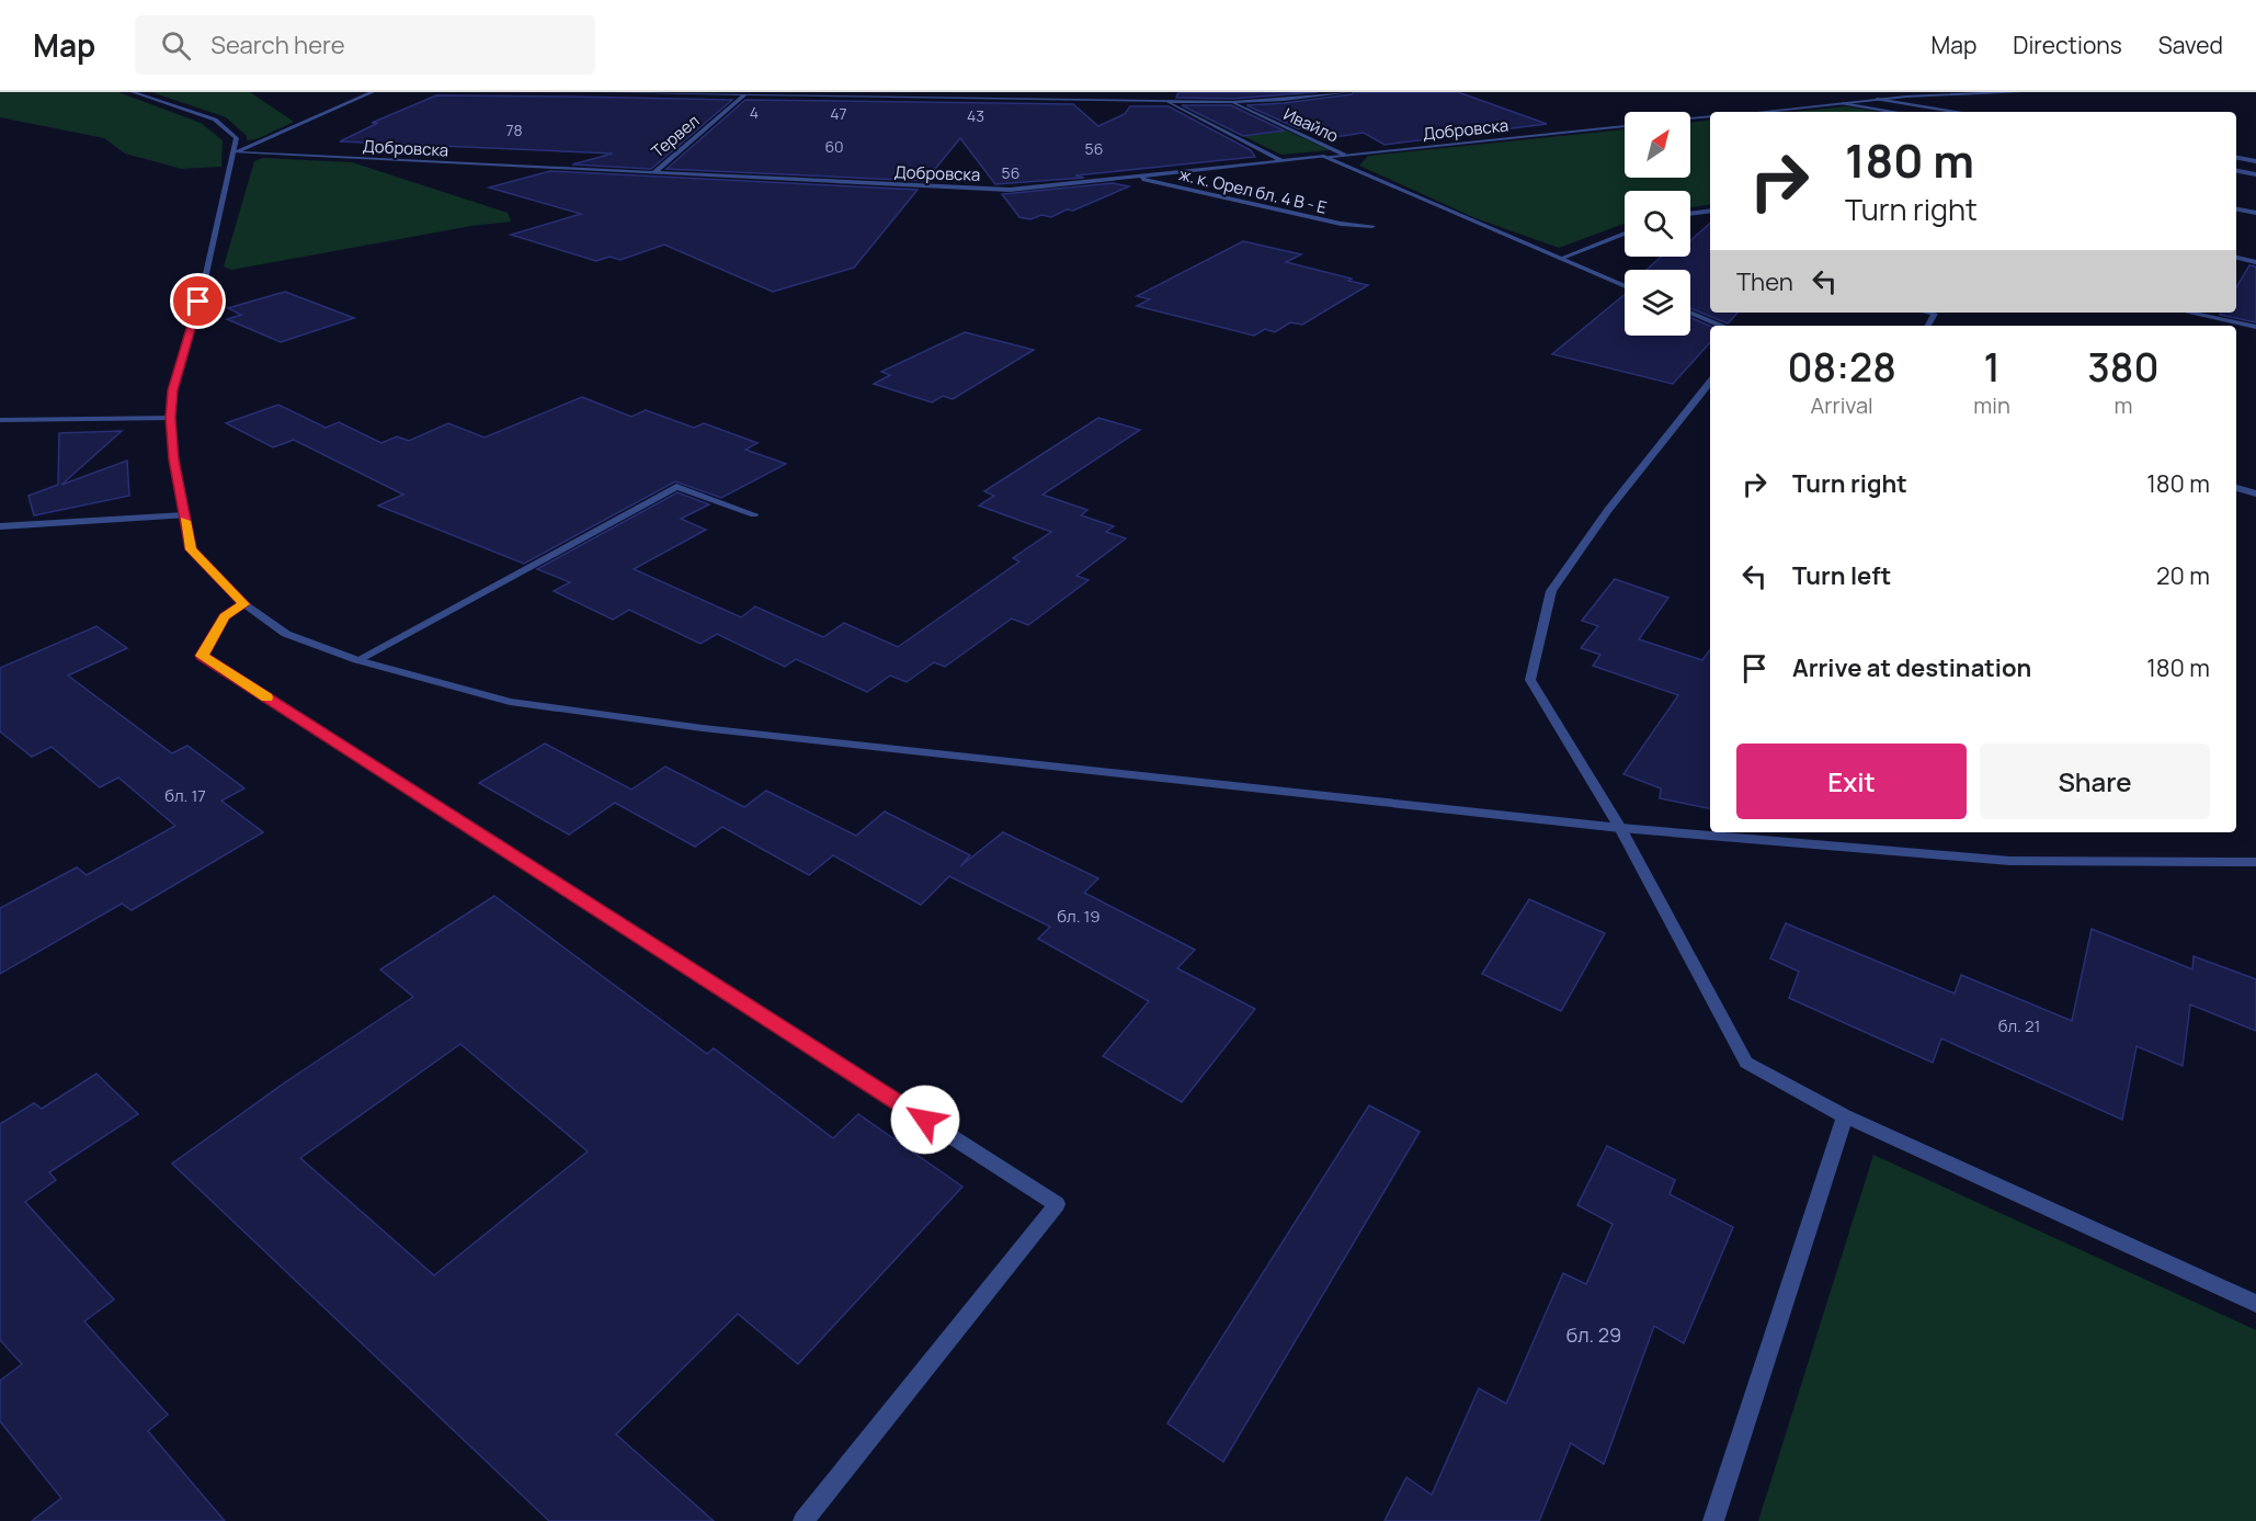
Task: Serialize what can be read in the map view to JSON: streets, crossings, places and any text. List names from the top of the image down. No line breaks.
{"streets":{"street":["Ивайло","Добровска","Тервел","ж. к. Орел бл. 4 В - Е"]},"crossings":[["Ивайло","Добровска"],["Добровска","Тервел"],["Добровска","ж. к. Орел бл. 4 В - Е"]],"house_numbers":["4","47","43","78","60","56","56","бл. 17","бл. 19","бл. 21","бл. 29"],"north":"top right","page":{"header":"Map","search":"Search here","nav":["Map","Directions","Saved"],"turn":["180 m","Turn right"],"then":"Then","eta":["08:28","Arrival","1","min","380","m"],"list":[{"name":"Turn right","value":"180 m"},{"name":"Turn left","value":"20 m"},{"name":"Arrive at destination","value":"180 m"}],"buttons":["Exit","Share"]}}
